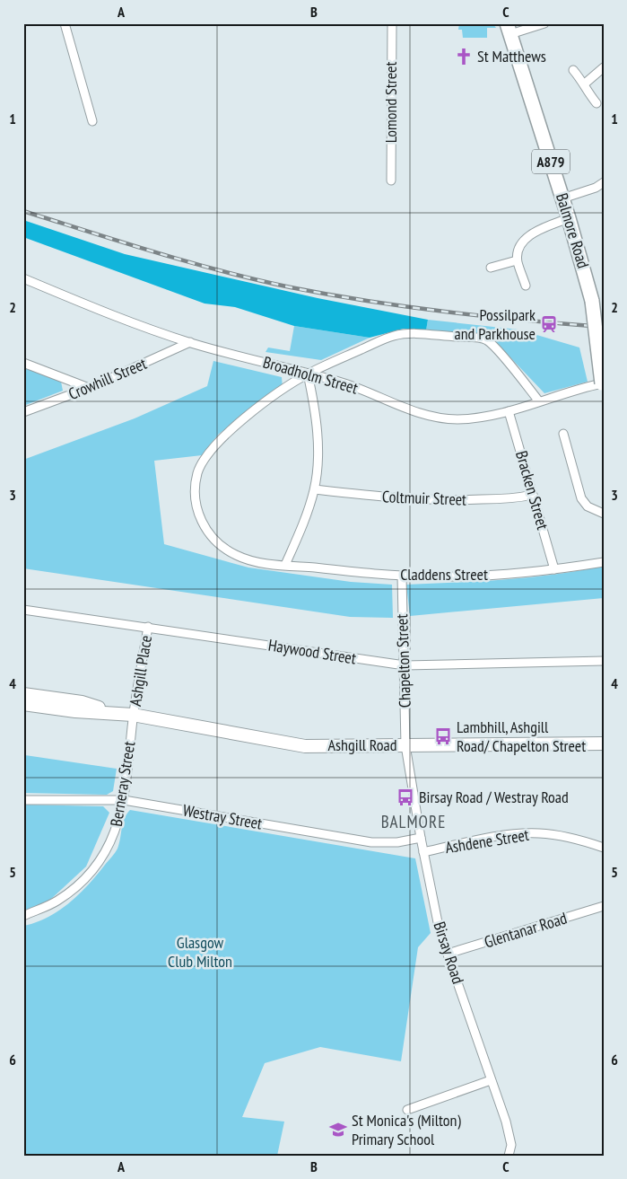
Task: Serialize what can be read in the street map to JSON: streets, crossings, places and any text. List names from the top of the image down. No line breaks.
{"streets":{"main road":["A879","Balmore Road"],"street":["Lomond Street","Broadholm Street","Crowhill Street","Bracken Street","Coltmuir Street","Claddens Street","Haywood Street","Chapelton Street","Ashgill Place","Ashgill Road","Berneray Street","Westray Street","Ashdene Street","Glentanar Road","Birsay Road"]},"crossings":[["Balmore Road","Broadholm Street"],["Broadholm Street","Crowhill Street"],["Broadholm Street","Bracken Street"],["Broadholm Street","Claddens Street"],["Bracken Street","Coltmuir Street"],["Bracken Street","Claddens Street"],["Claddens Street","Chapelton Street"],["Haywood Street","Chapelton Street"],["Haywood Street","Ashgill Place"],["Chapelton Street","Ashgill Road"],["Chapelton Street","Birsay Road"],["Ashgill Place","Ashgill Road"],["Ashgill Place","Berneray Street"],["Ashgill Road","Berneray Street"],["Ashgill Road","Birsay Road"],["Berneray Street","Westray Street"],["Westray Street","Birsay Road"],["Ashdene Street","Birsay Road"],["Glentanar Road","Birsay Road"]],"districts":["BALMORE"],"parks":["Glasgow Club Milton"],"places":{"church":["St Matthews"],"station":["Possilpark and Parkhouse"],"bus stop":["Lambhill, Ashgill Road/ Chapelton Street","Birsay Road / Westray Road"],"school or university":["St Monica's (Milton) Primary School"]},"grid":{"columns":["A","B","C"],"rows":["1","2","3","4","5","6"]}}
